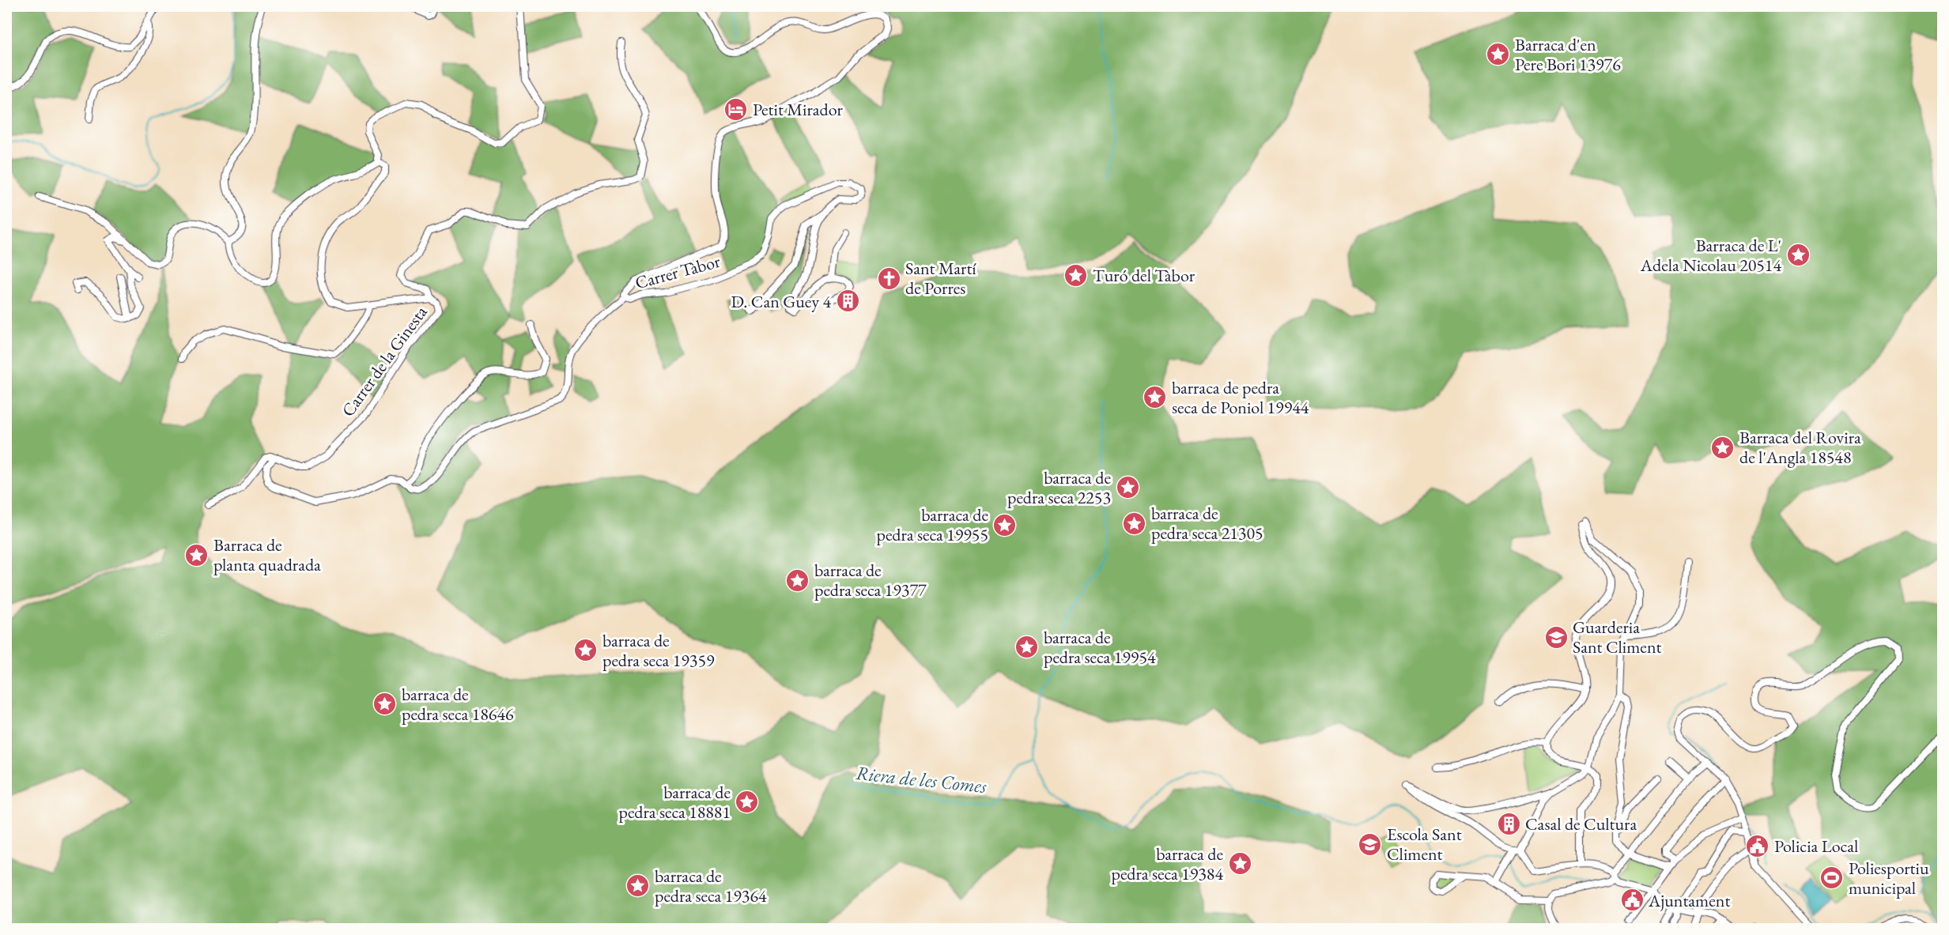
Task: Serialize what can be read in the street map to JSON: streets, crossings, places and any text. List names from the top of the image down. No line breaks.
{"streets":{"street":["Carrer Tàbor","Carrer de la Ginesta"]},"water":["Riera de les Comes"],"places":{"place":["Barraca d'en Pere Bori 13976","Barraca de L' Adela Nicolau 20514","Turó del Tàbor","barraca de pedra seca de Poniol 19944","Barraca del Rovira de l'Angla 18548","barraca de pedra seca 2253","barraca de pedra seca 21305","barraca de pedra seca 19955","Barraca de planta quadrada","barraca de pedra seca 19377","barraca de pedra seca 19954","barraca de pedra seca 19359","barraca de pedra seca 18646","barraca de pedra seca 18881","barraca de pedra seca 19384","barraca de pedra seca 19364"],"hotel":["Petit Mirador"],"church":["Sant Martí de Porres"],"building":["D. Can Guey 4","Casal de Cultura"],"school or university":["Guarderia Sant Climent","Escola Sant Climent"],"public building":["Policia Local","Ajuntament"],"sports":["Poliesportiu municipal"]}}
